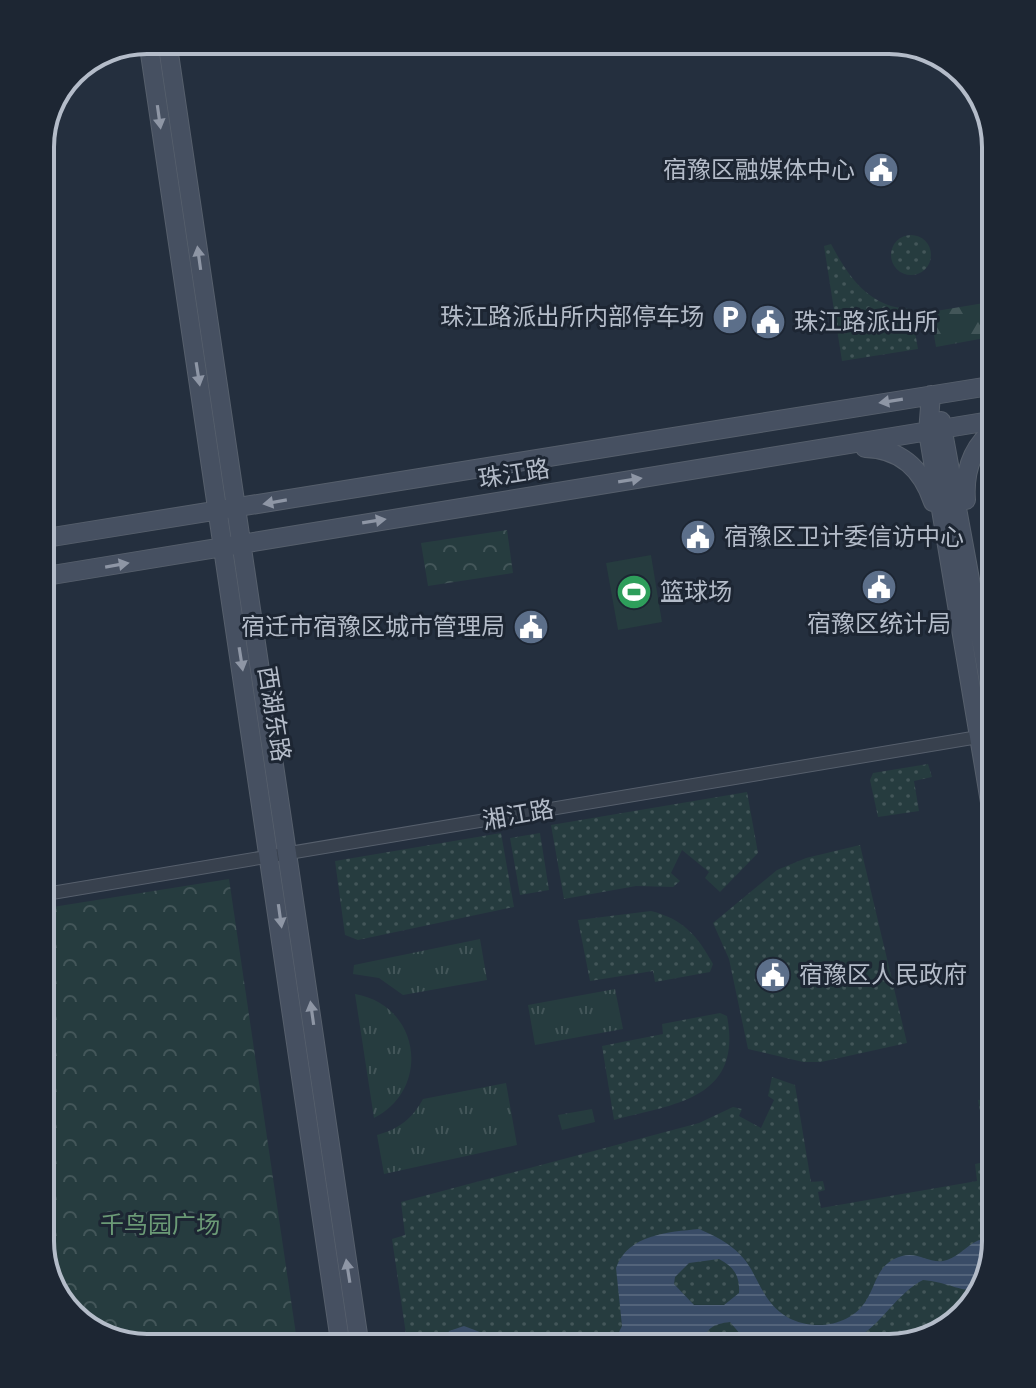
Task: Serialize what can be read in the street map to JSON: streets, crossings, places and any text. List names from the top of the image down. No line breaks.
{"streets":{"street":["珠江路","西湖东路","湘江路"]},"crossings":[["珠江路","西湖东路"],["西湖东路","湘江路"]],"parks":["千鸟园广场"],"places":{"public building":["宿豫区融媒体中心","珠江路派出所","宿豫区卫计委信访中心","宿豫区统计局","宿迁市宿豫区城市管理局","宿豫区人民政府"],"parking":["珠江路派出所内部停车场"],"sports":["篮球场"]}}
